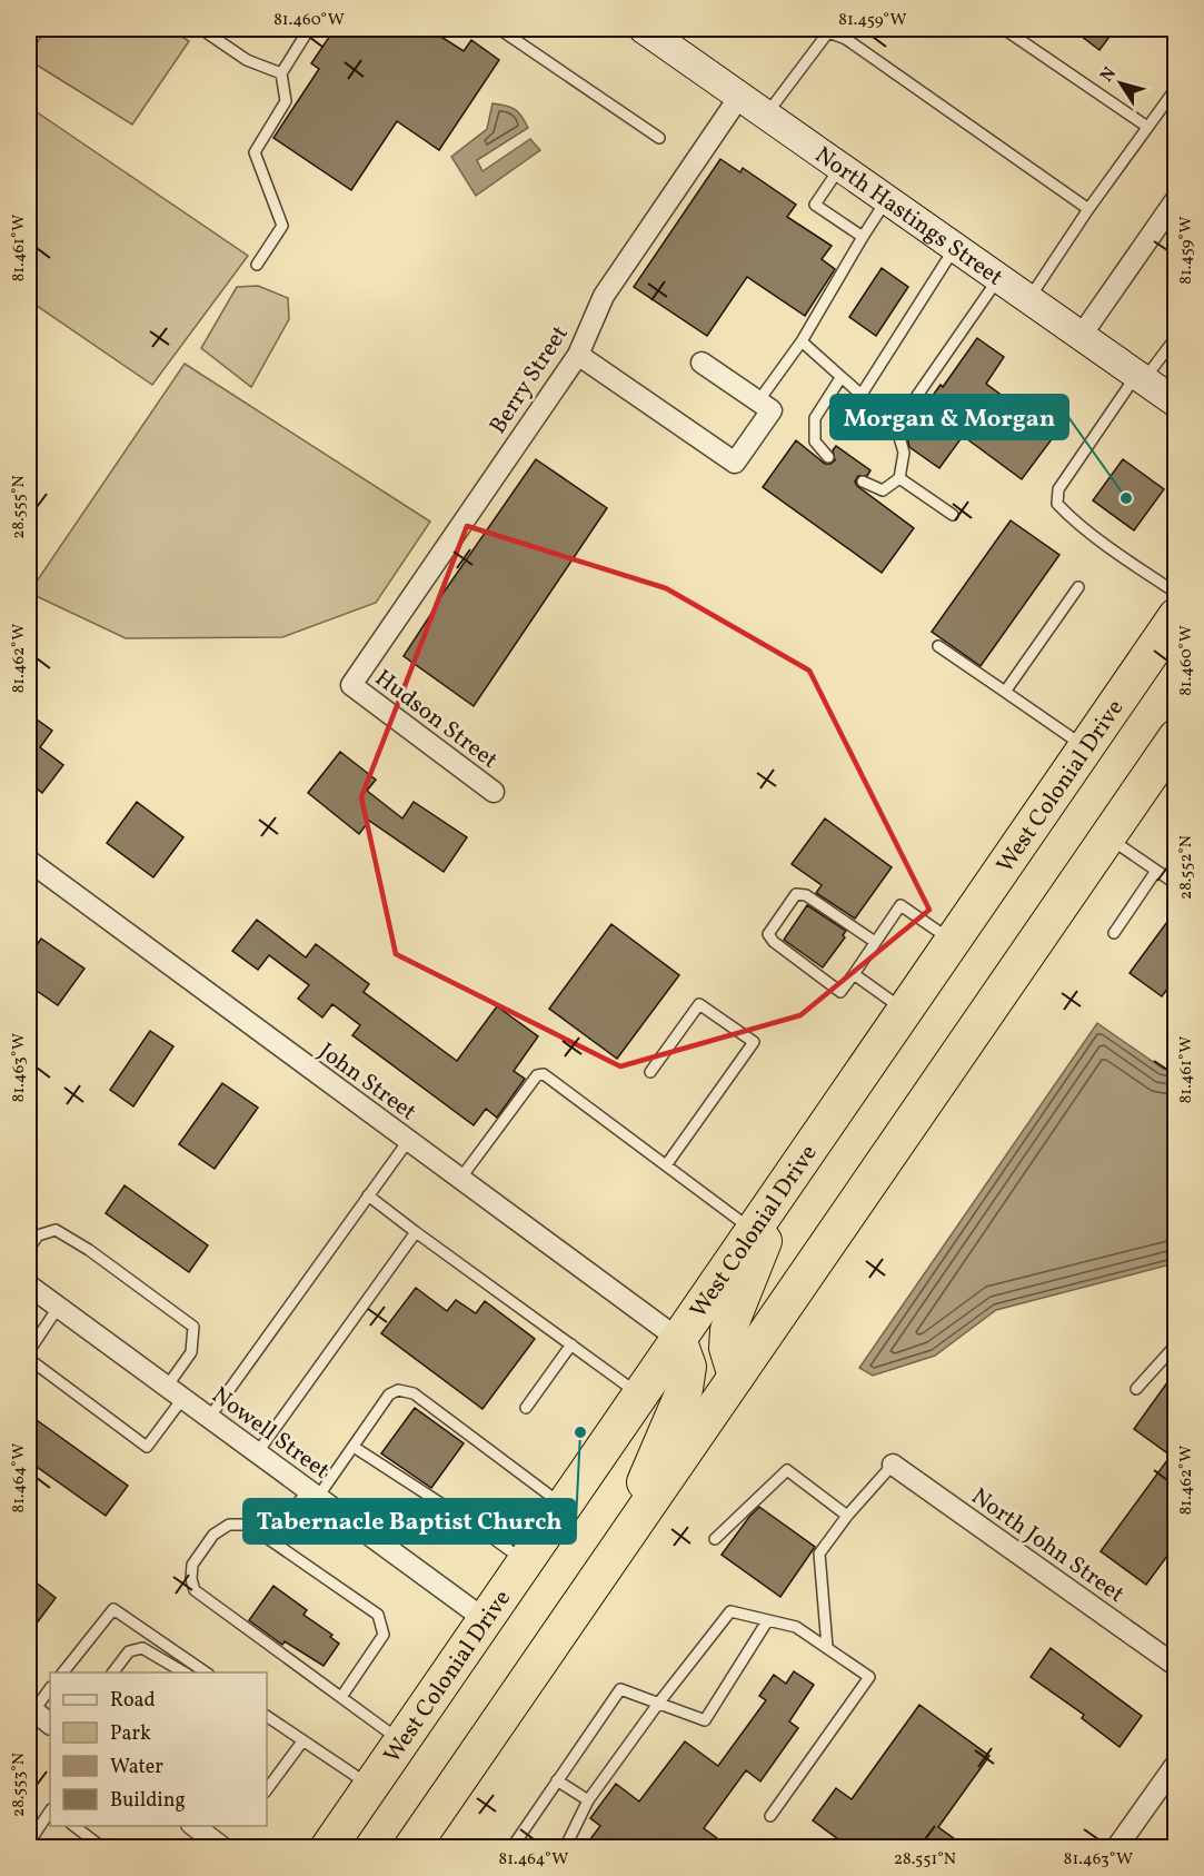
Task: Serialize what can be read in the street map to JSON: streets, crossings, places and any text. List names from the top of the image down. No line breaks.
{"streets":{"highway":["West Colonial Drive"],"street":["North Hastings Street","Berry Street","Hudson Street","John Street","Nowell Street","North John Street"]},"crossings":[["North Hastings Street","Berry Street"],["Berry Street","Hudson Street"],["West Colonial Drive","John Street"],["West Colonial Drive","Nowell Street"]],"places":["Morgan & Morgan","Tabernacle Baptist Church"],"legend":["Road","Park","Water","Building"],"north":"top left","coordinates":["81.460°W","81.459°W","81.461°W","28.555°N","81.462°W","28.552°N","81.463°W","81.464°W","28.553°N","28.551°N"]}
